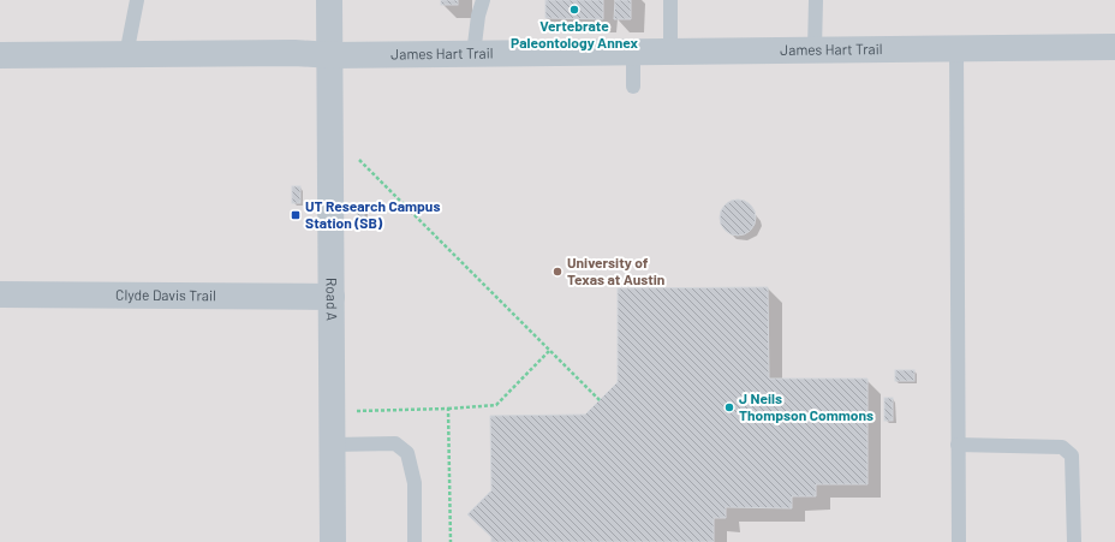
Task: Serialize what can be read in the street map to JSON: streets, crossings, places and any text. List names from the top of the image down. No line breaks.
{"streets":{"street":["James Hart Trail","Clyde Davis Trail","Road A"]},"crossings":[["James Hart Trail","Road A"],["Clyde Davis Trail","Road A"]],"places":{"other":["Vertebrate Paleontology Annex","University of Texas at Austin","J Neils Thompson Commons"],"transit":["UT Research Campus Station (SB)"]}}
